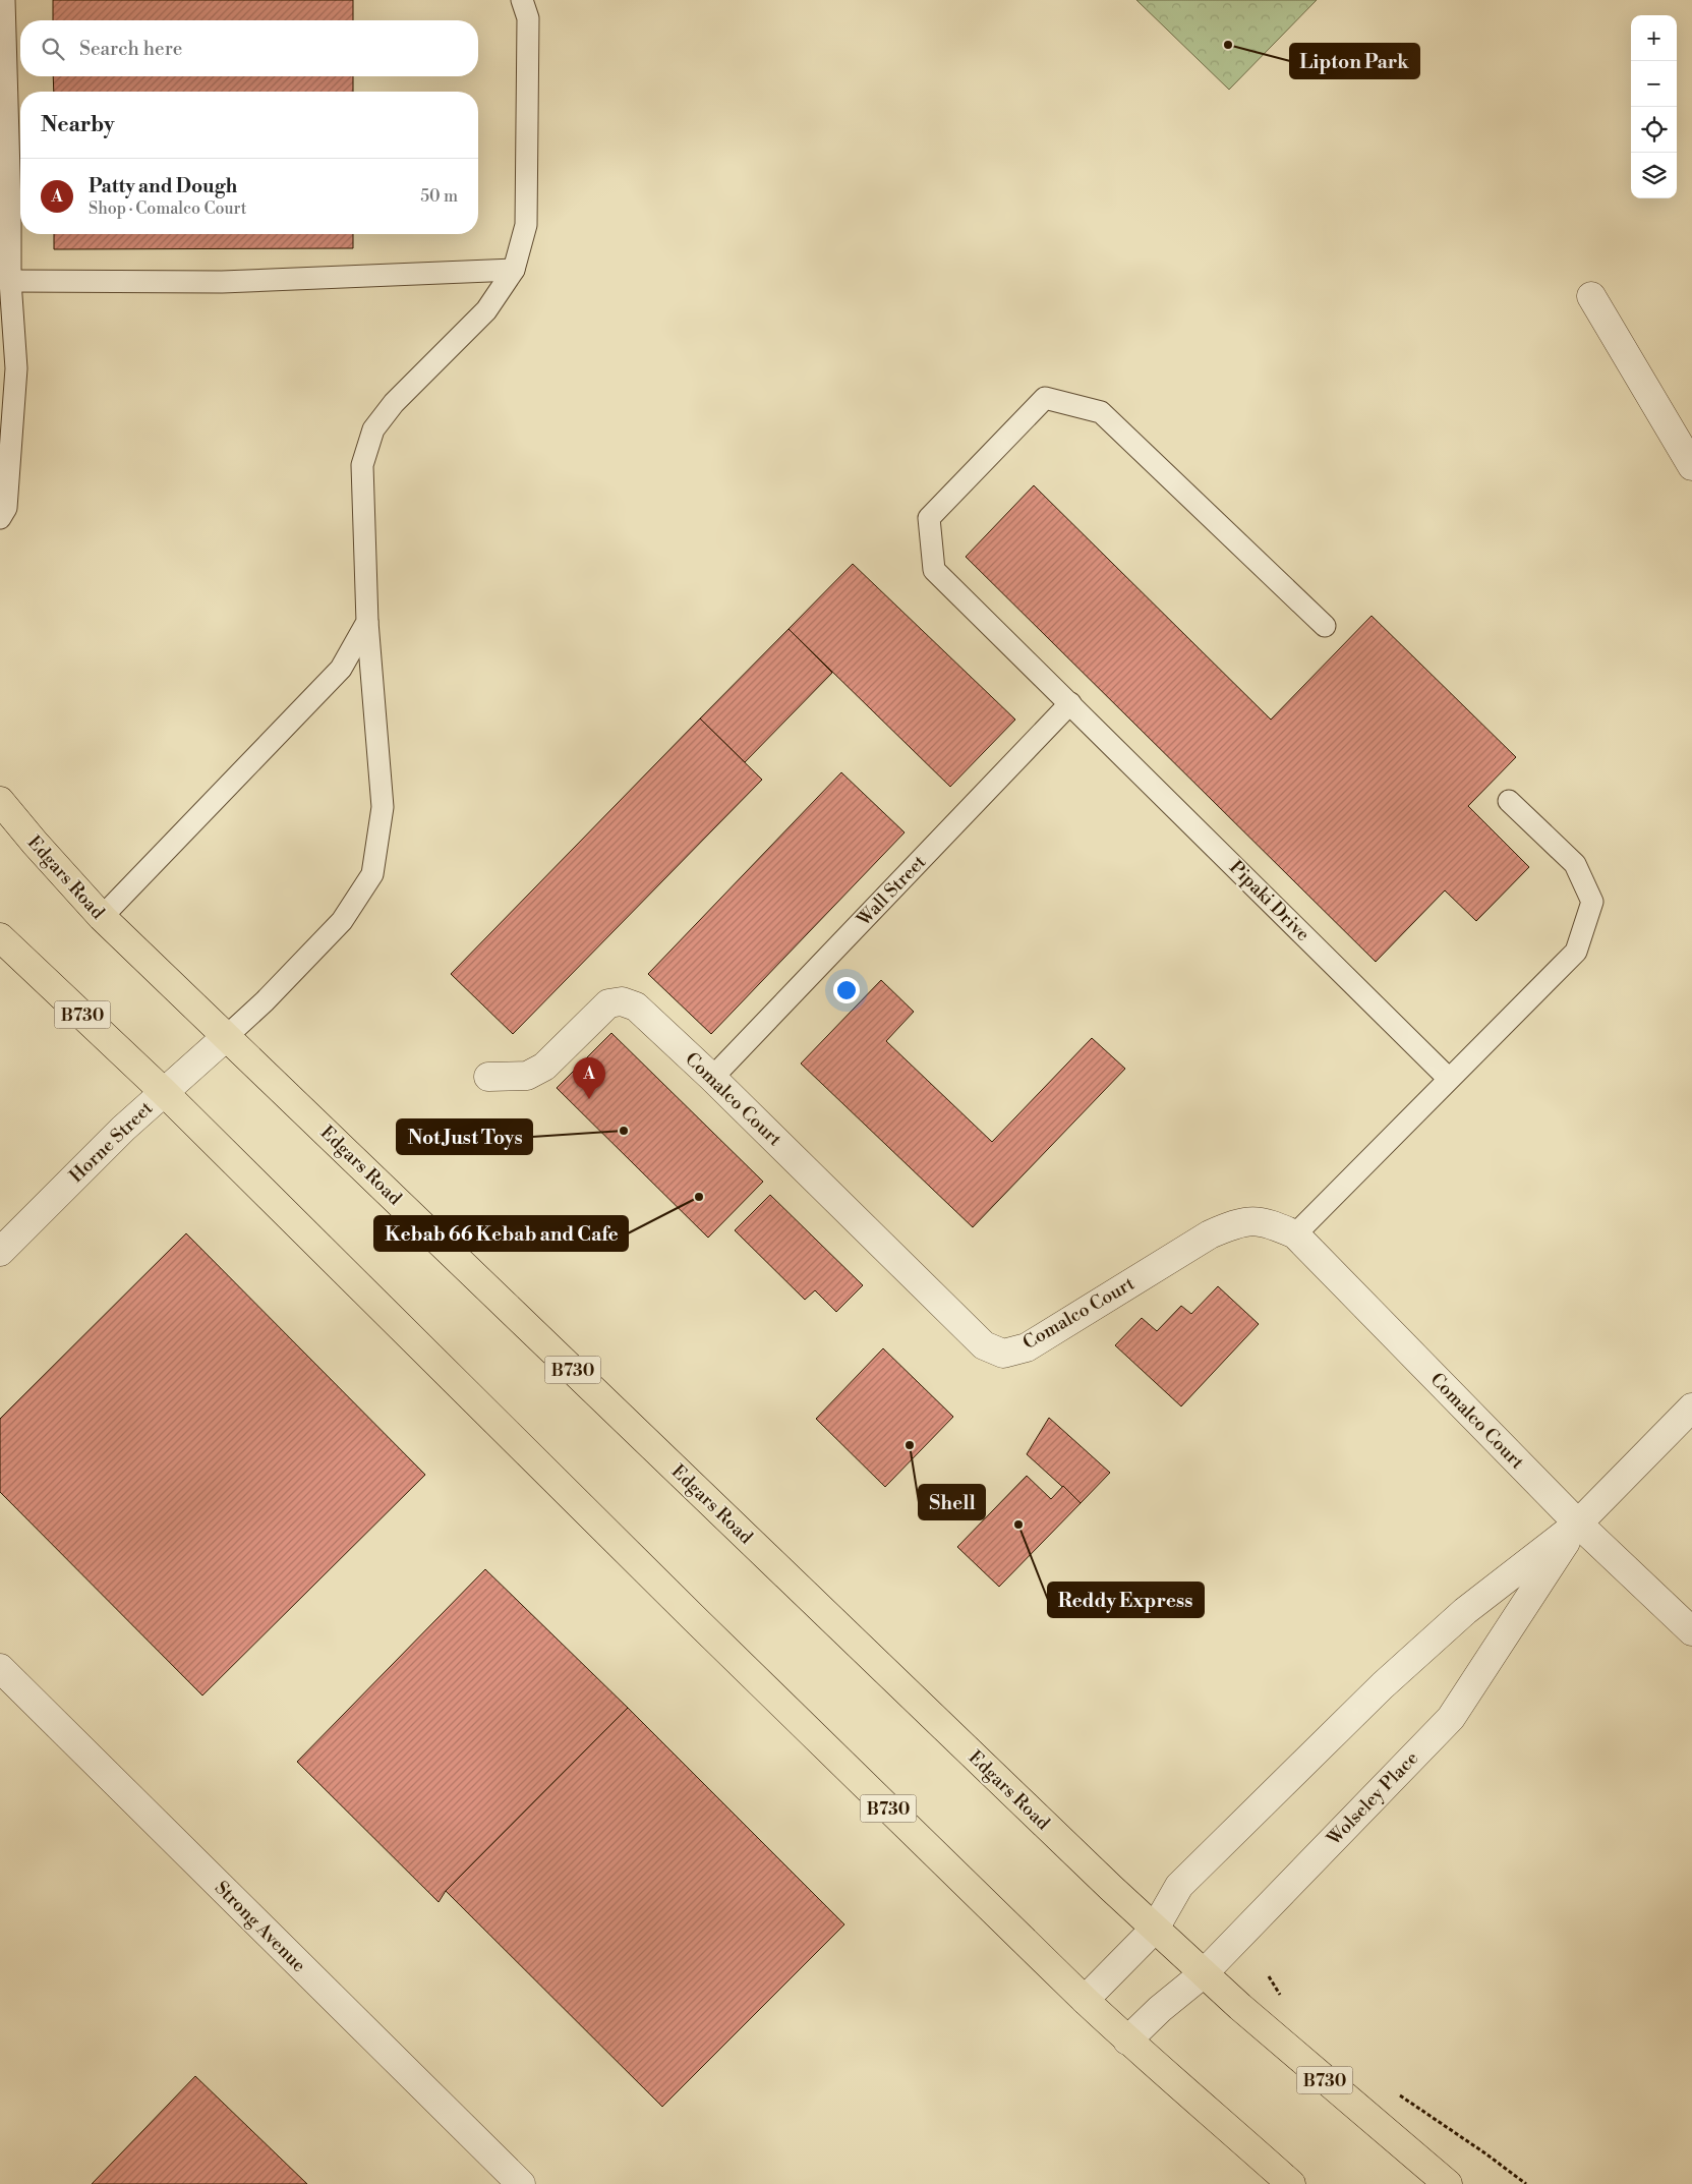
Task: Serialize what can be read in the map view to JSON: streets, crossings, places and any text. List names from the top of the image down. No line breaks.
{"streets":{"main road":["Edgars Road","B730"],"street":["Comalco Court","Horne Street","Wolseley Place","Strong Avenue"],"lane":["Wall Street","Pipaki Drive"]},"crossings":[["Edgars Road","Horne Street"],["Edgars Road","Wolseley Place"],["Wall Street","Pipaki Drive"],["Wall Street","Comalco Court"],["B730","Horne Street"],["B730","Wolseley Place"],["Comalco Court","Wolseley Place"]],"places":["Lipton Park","Not Just Toys","Kebab 66 Kebab and Cafe","Shell","Reddy Express"],"page":{"map_buttons":["+","−"],"search":"Search here","heading":"Nearby","list":[{"mark":"A","name":"Patty and Dough","note":"Shop · Comalco Court","value":"50 m"}],"pins":"A"}}
